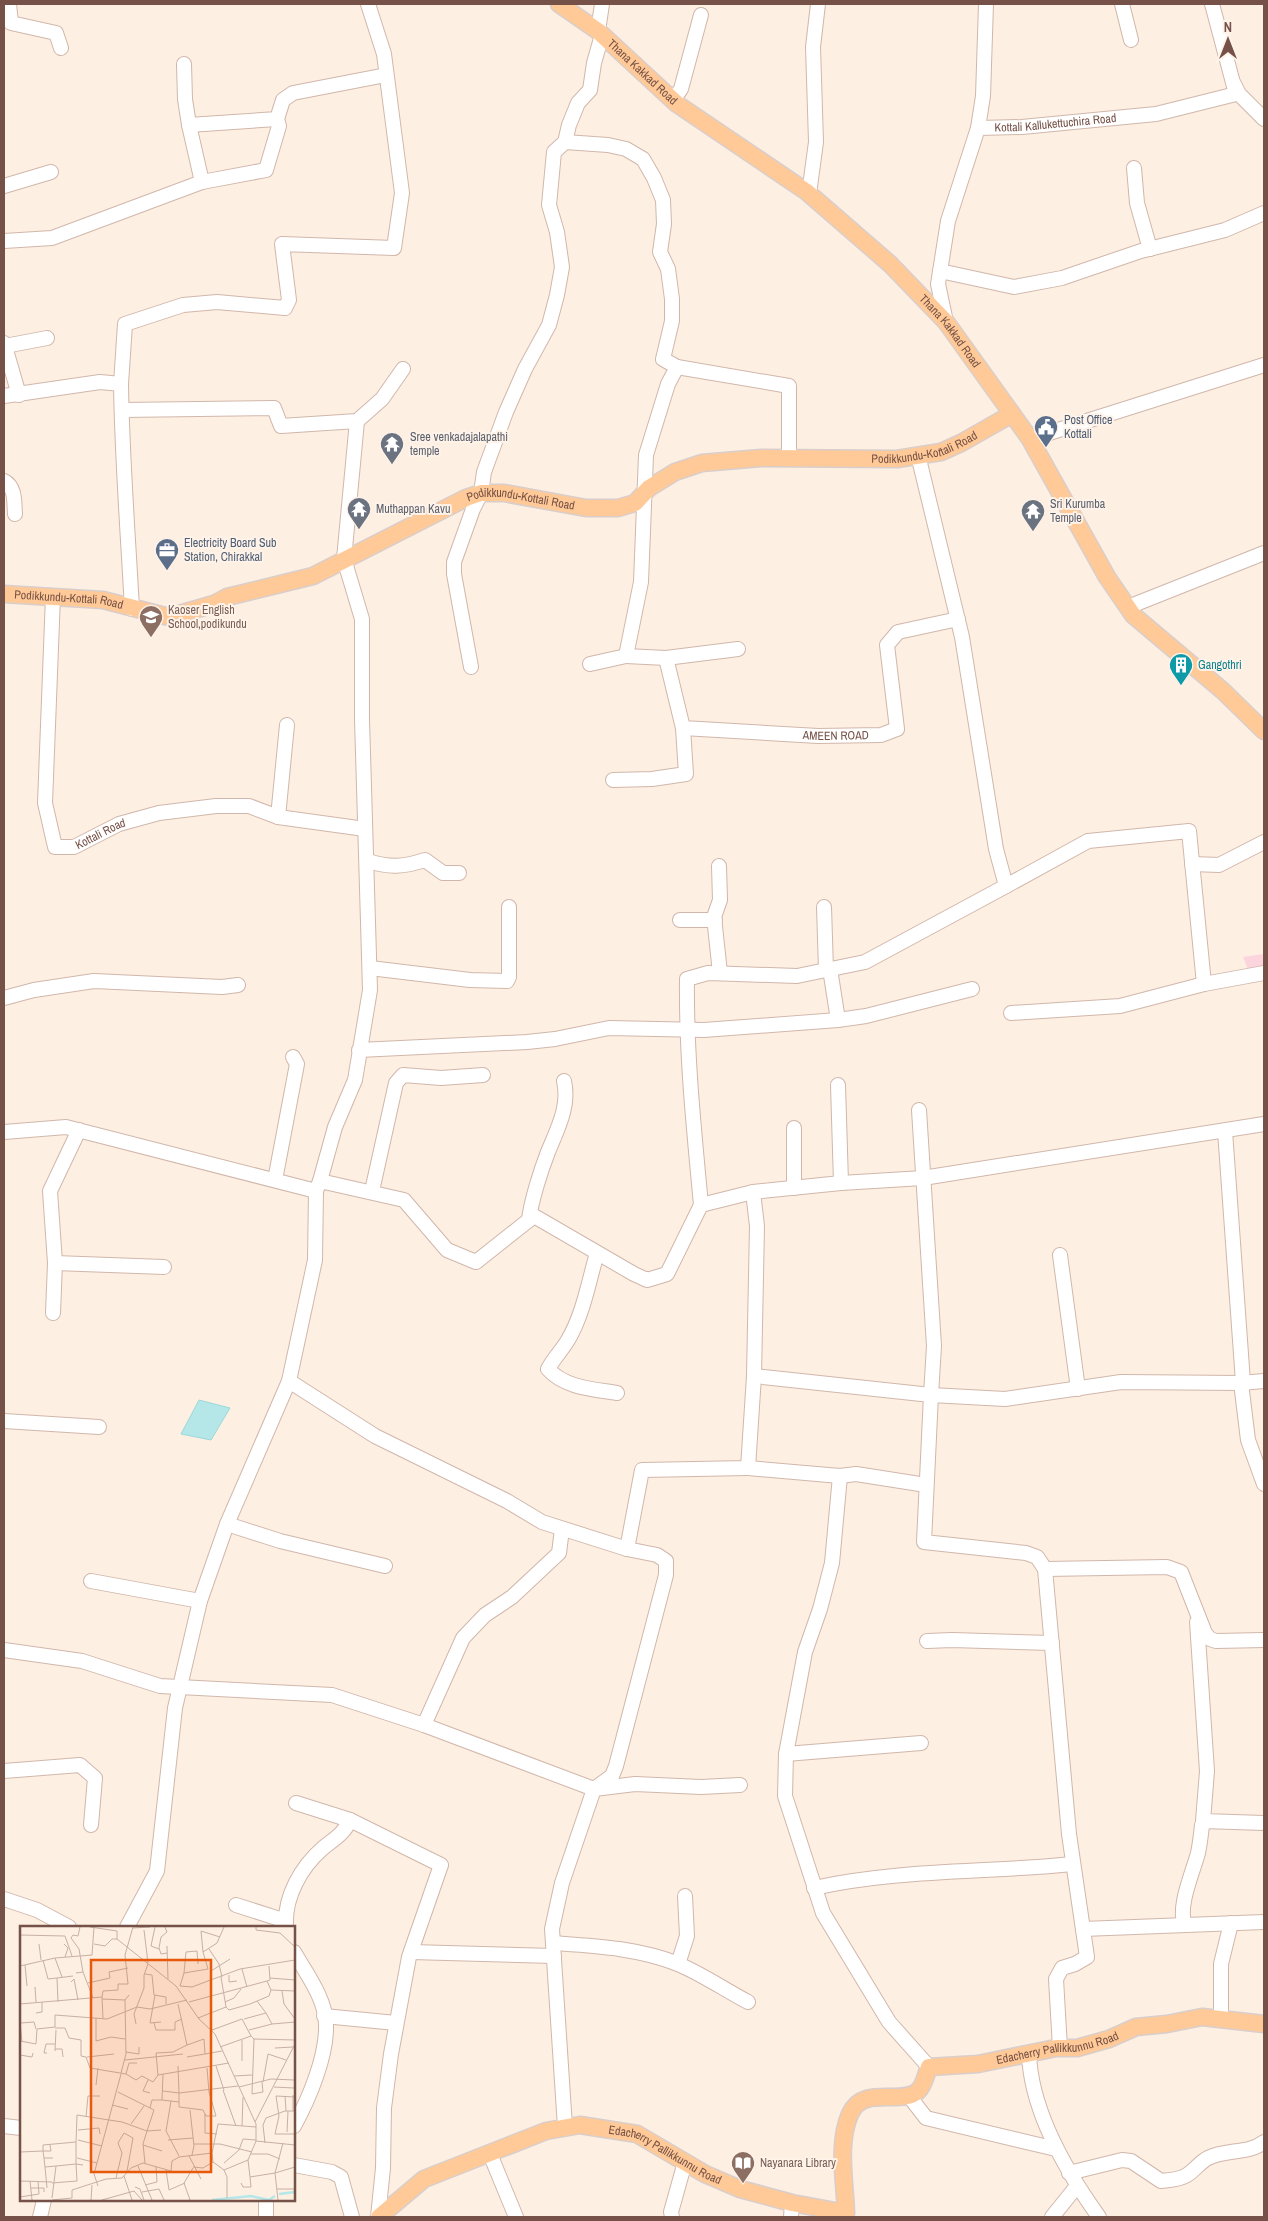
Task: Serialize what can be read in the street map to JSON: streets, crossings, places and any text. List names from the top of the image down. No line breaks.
{"streets":{"main road":["Thana Kakkad Road","Podikkundu-Kottali Road","Edacherry Pallikkunnu Road"],"street":["Kottali Kallukettuchira Road","AMEEN ROAD","Kottali Road"]},"crossings":[["Thana Kakkad Road","Kottali Kallukettuchira Road"],["Thana Kakkad Road","Podikkundu-Kottali Road"],["Podikkundu-Kottali Road","Kottali Road"]],"places":{"public building":["Post Office Kottali"],"temple":["Sree venkadajalapathi temple","Muthappan Kavu","Sri Kurumba Temple"],"office":["Electricity Board Sub Station, Chirakkal"],"school or university":["Kaoser English School,podikundu"],"building":["Gangothri"],"library":["Nayanara Library"]},"north":"top"}
